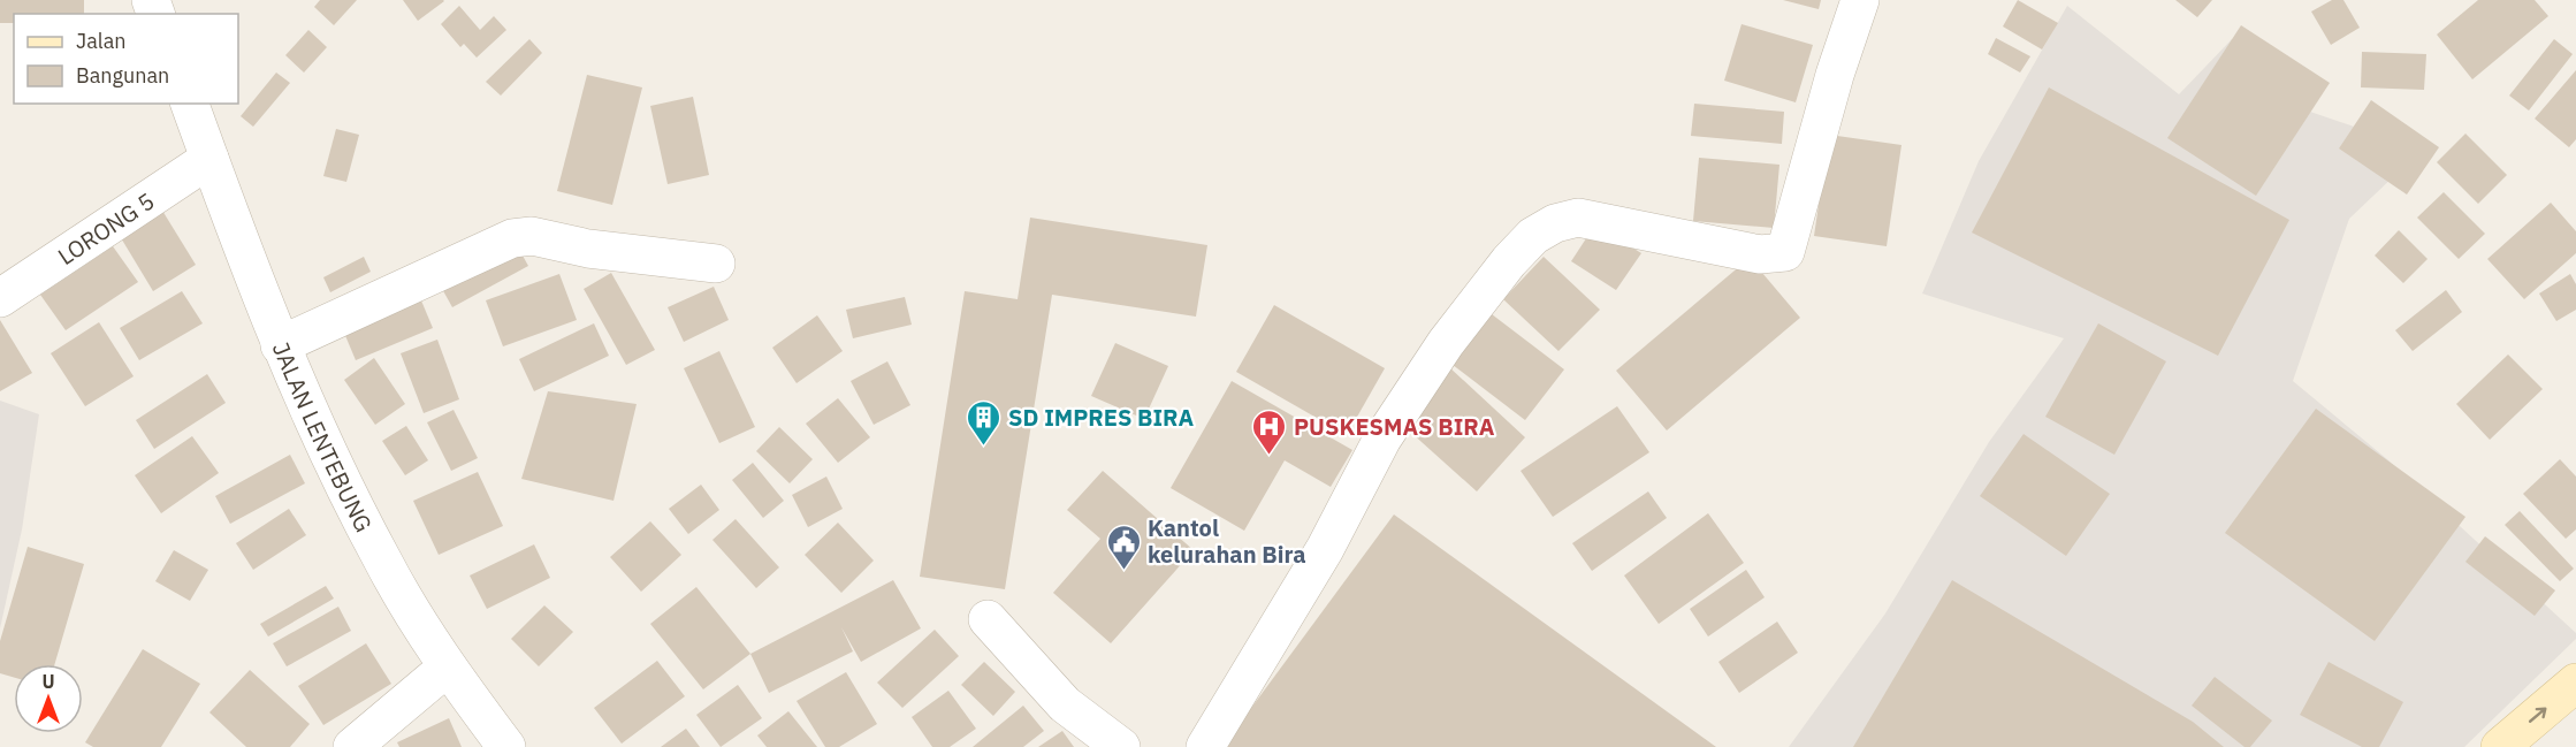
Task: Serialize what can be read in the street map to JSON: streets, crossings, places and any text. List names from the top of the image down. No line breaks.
{"streets":{"street":["LORONG 5","JALAN LENTEBUNG"]},"crossings":[["LORONG 5","JALAN LENTEBUNG"]],"places":{"building":["SD IMPRES BIRA"],"hospital":["PUSKESMAS BIRA"],"public building":["Kantol kelurahan Bira"]},"legend":["Jalan","Bangunan"],"north":"top"}
